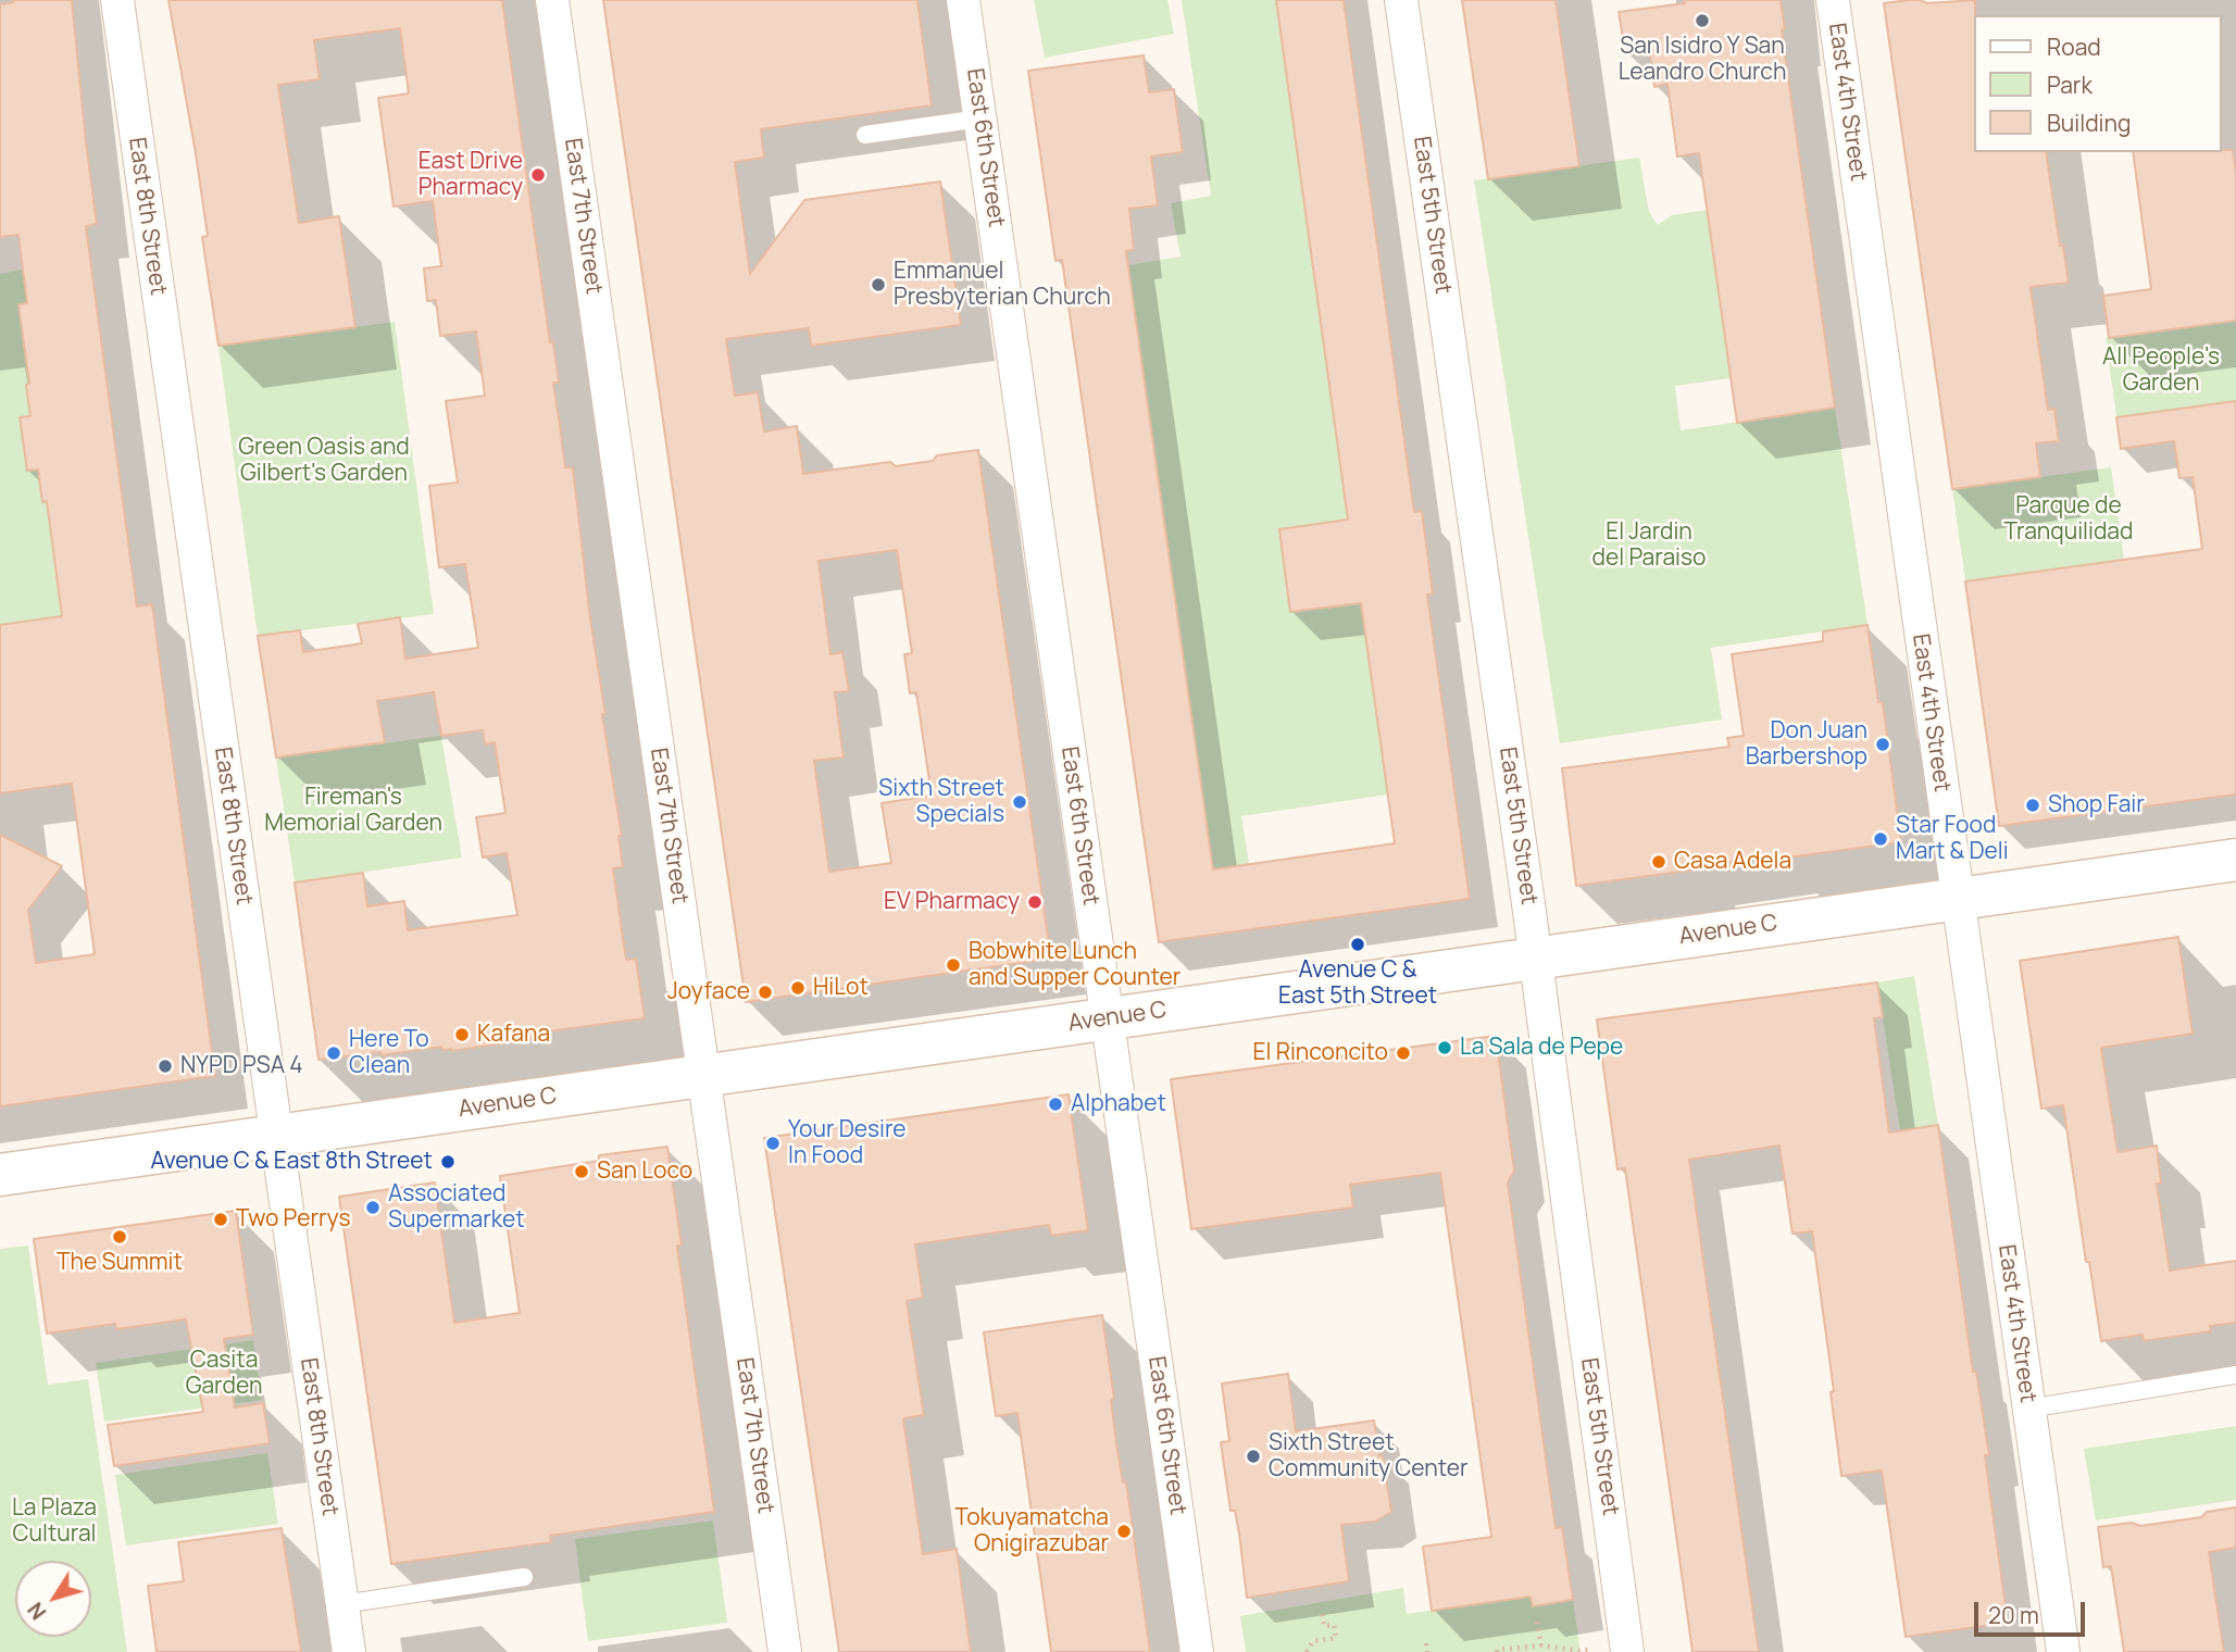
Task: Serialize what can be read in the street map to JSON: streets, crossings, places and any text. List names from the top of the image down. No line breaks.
{"streets":{"main road":["Avenue C"],"street":["East 4th Street","East 6th Street","East 5th Street","East 8th Street","East 7th Street"]},"crossings":[["East 4th Street","Avenue C"],["East 6th Street","Avenue C"],["East 5th Street","Avenue C"],["East 8th Street","Avenue C"],["East 7th Street","Avenue C"]],"parks":["All People's Garden","Green Oasis and Gilbert's Garden","Parque de Tranquilidad","El Jardin del Paraiso","Fireman's Memorial Garden","Casita Garden","La Plaza Cultural"],"places":["San Isidro Y San Leandro Church","East Drive Pharmacy","Emmanuel Presbyterian Church","Don Juan Barbershop","Sixth Street Specials","Shop Fair","Star Food Mart & Deli","Casa Adela","EV Pharmacy","Avenue C & East 5th Street","Bobwhite Lunch and Supper Counter","HiLot","Joyface","Kafana","La Sala de Pepe","Here To Clean","El Rinconcito","NYPD PSA 4","Alphabet","Your Desire In Food","Avenue C & East 8th Street","San Loco","Associated Supermarket","Two Perrys","The Summit","Sixth Street Community Center","Tokuyamatcha Onigirazubar"],"legend":["Road","Park","Building"],"scale_bar":"20 m","north":"bottom left"}
